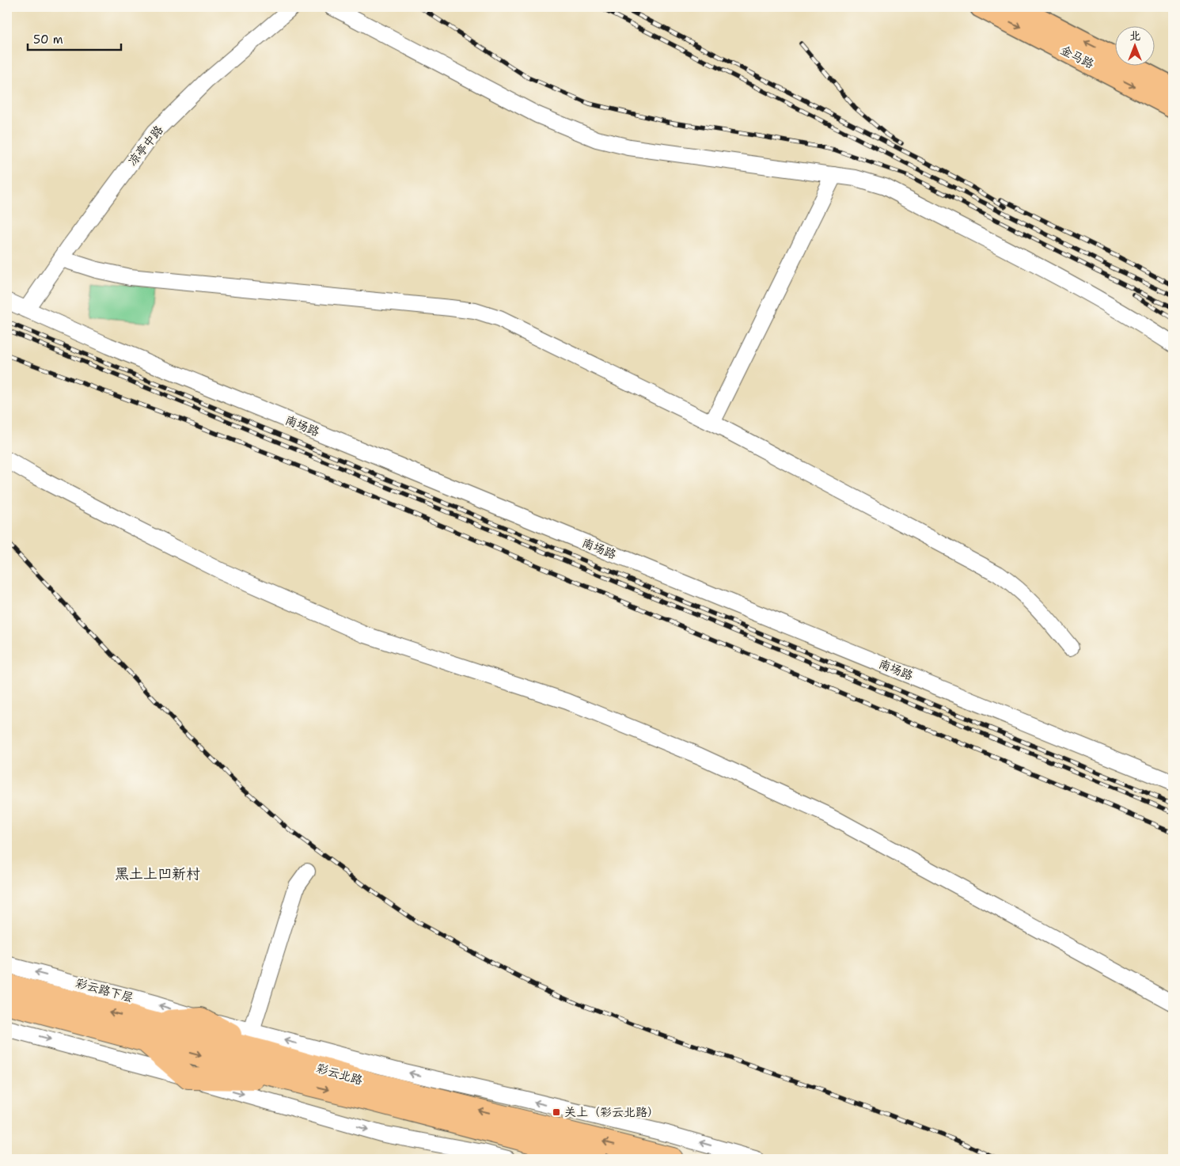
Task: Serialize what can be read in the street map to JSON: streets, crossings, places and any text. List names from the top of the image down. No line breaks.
{"streets":{"highway":["彩云北路"],"main road":["金马路"],"street":["凉亭中路","南场路","彩云路下层"]},"crossings":[["凉亭中路","南场路"]],"districts":["黑土上凹新村"],"places":{"transit":["关上（彩云北路）"]},"scale_bar":"50 m","north":"top"}
